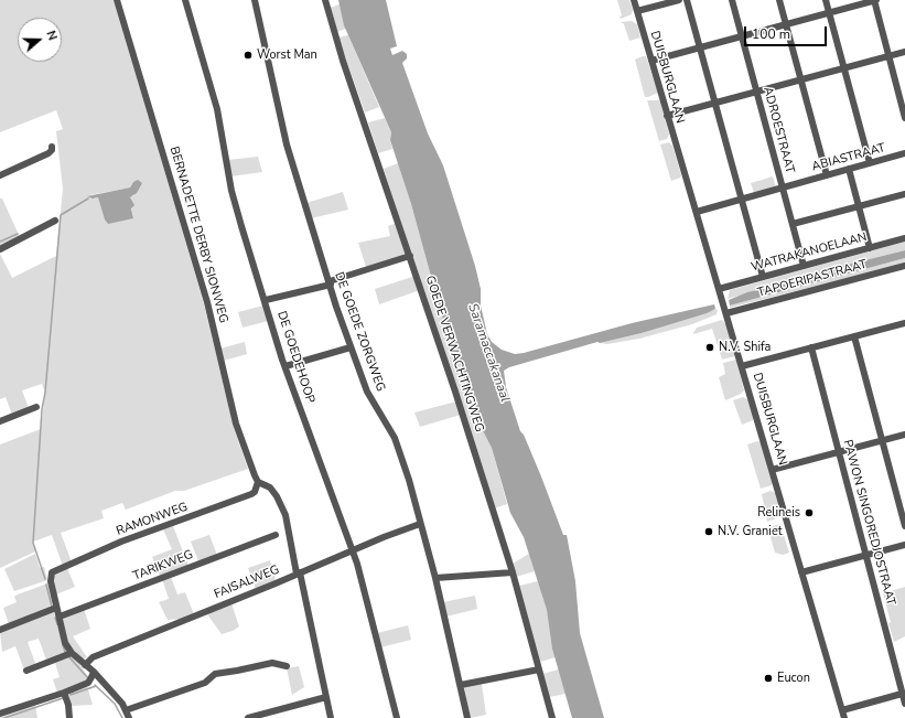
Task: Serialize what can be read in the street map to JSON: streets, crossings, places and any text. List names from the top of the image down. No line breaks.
{"streets":{"street":["DUISBURGLAAN","ADROESTRAAT","ABIASTRAAT","BERNADETTE DERBY SIONWEG","WATRAKANOELAAN","TAPOERIPASTRAAT","DE GOEDE ZORGWEG","GOEDE VERWACHTINGWEG","DE GOEDEHOOP","RAMONWEG","PAWON SINGOREDJOSTRAAT","TARIKWEG","FAISALWEG"]},"crossings":[["DUISBURGLAAN","ABIASTRAAT"],["DUISBURGLAAN","WATRAKANOELAAN"],["DUISBURGLAAN","TAPOERIPASTRAAT"],["ADROESTRAAT","ABIASTRAAT"],["ADROESTRAAT","WATRAKANOELAAN"],["BERNADETTE DERBY SIONWEG","RAMONWEG"],["DE GOEDE ZORGWEG","FAISALWEG"],["DE GOEDEHOOP","FAISALWEG"]],"water":["Saramaccakanaal"],"places":["Worst Man","N.V. Shifa","Relineis","N.V. Graniet","Eucon"],"scale_bar":"100 m","north":"right"}
